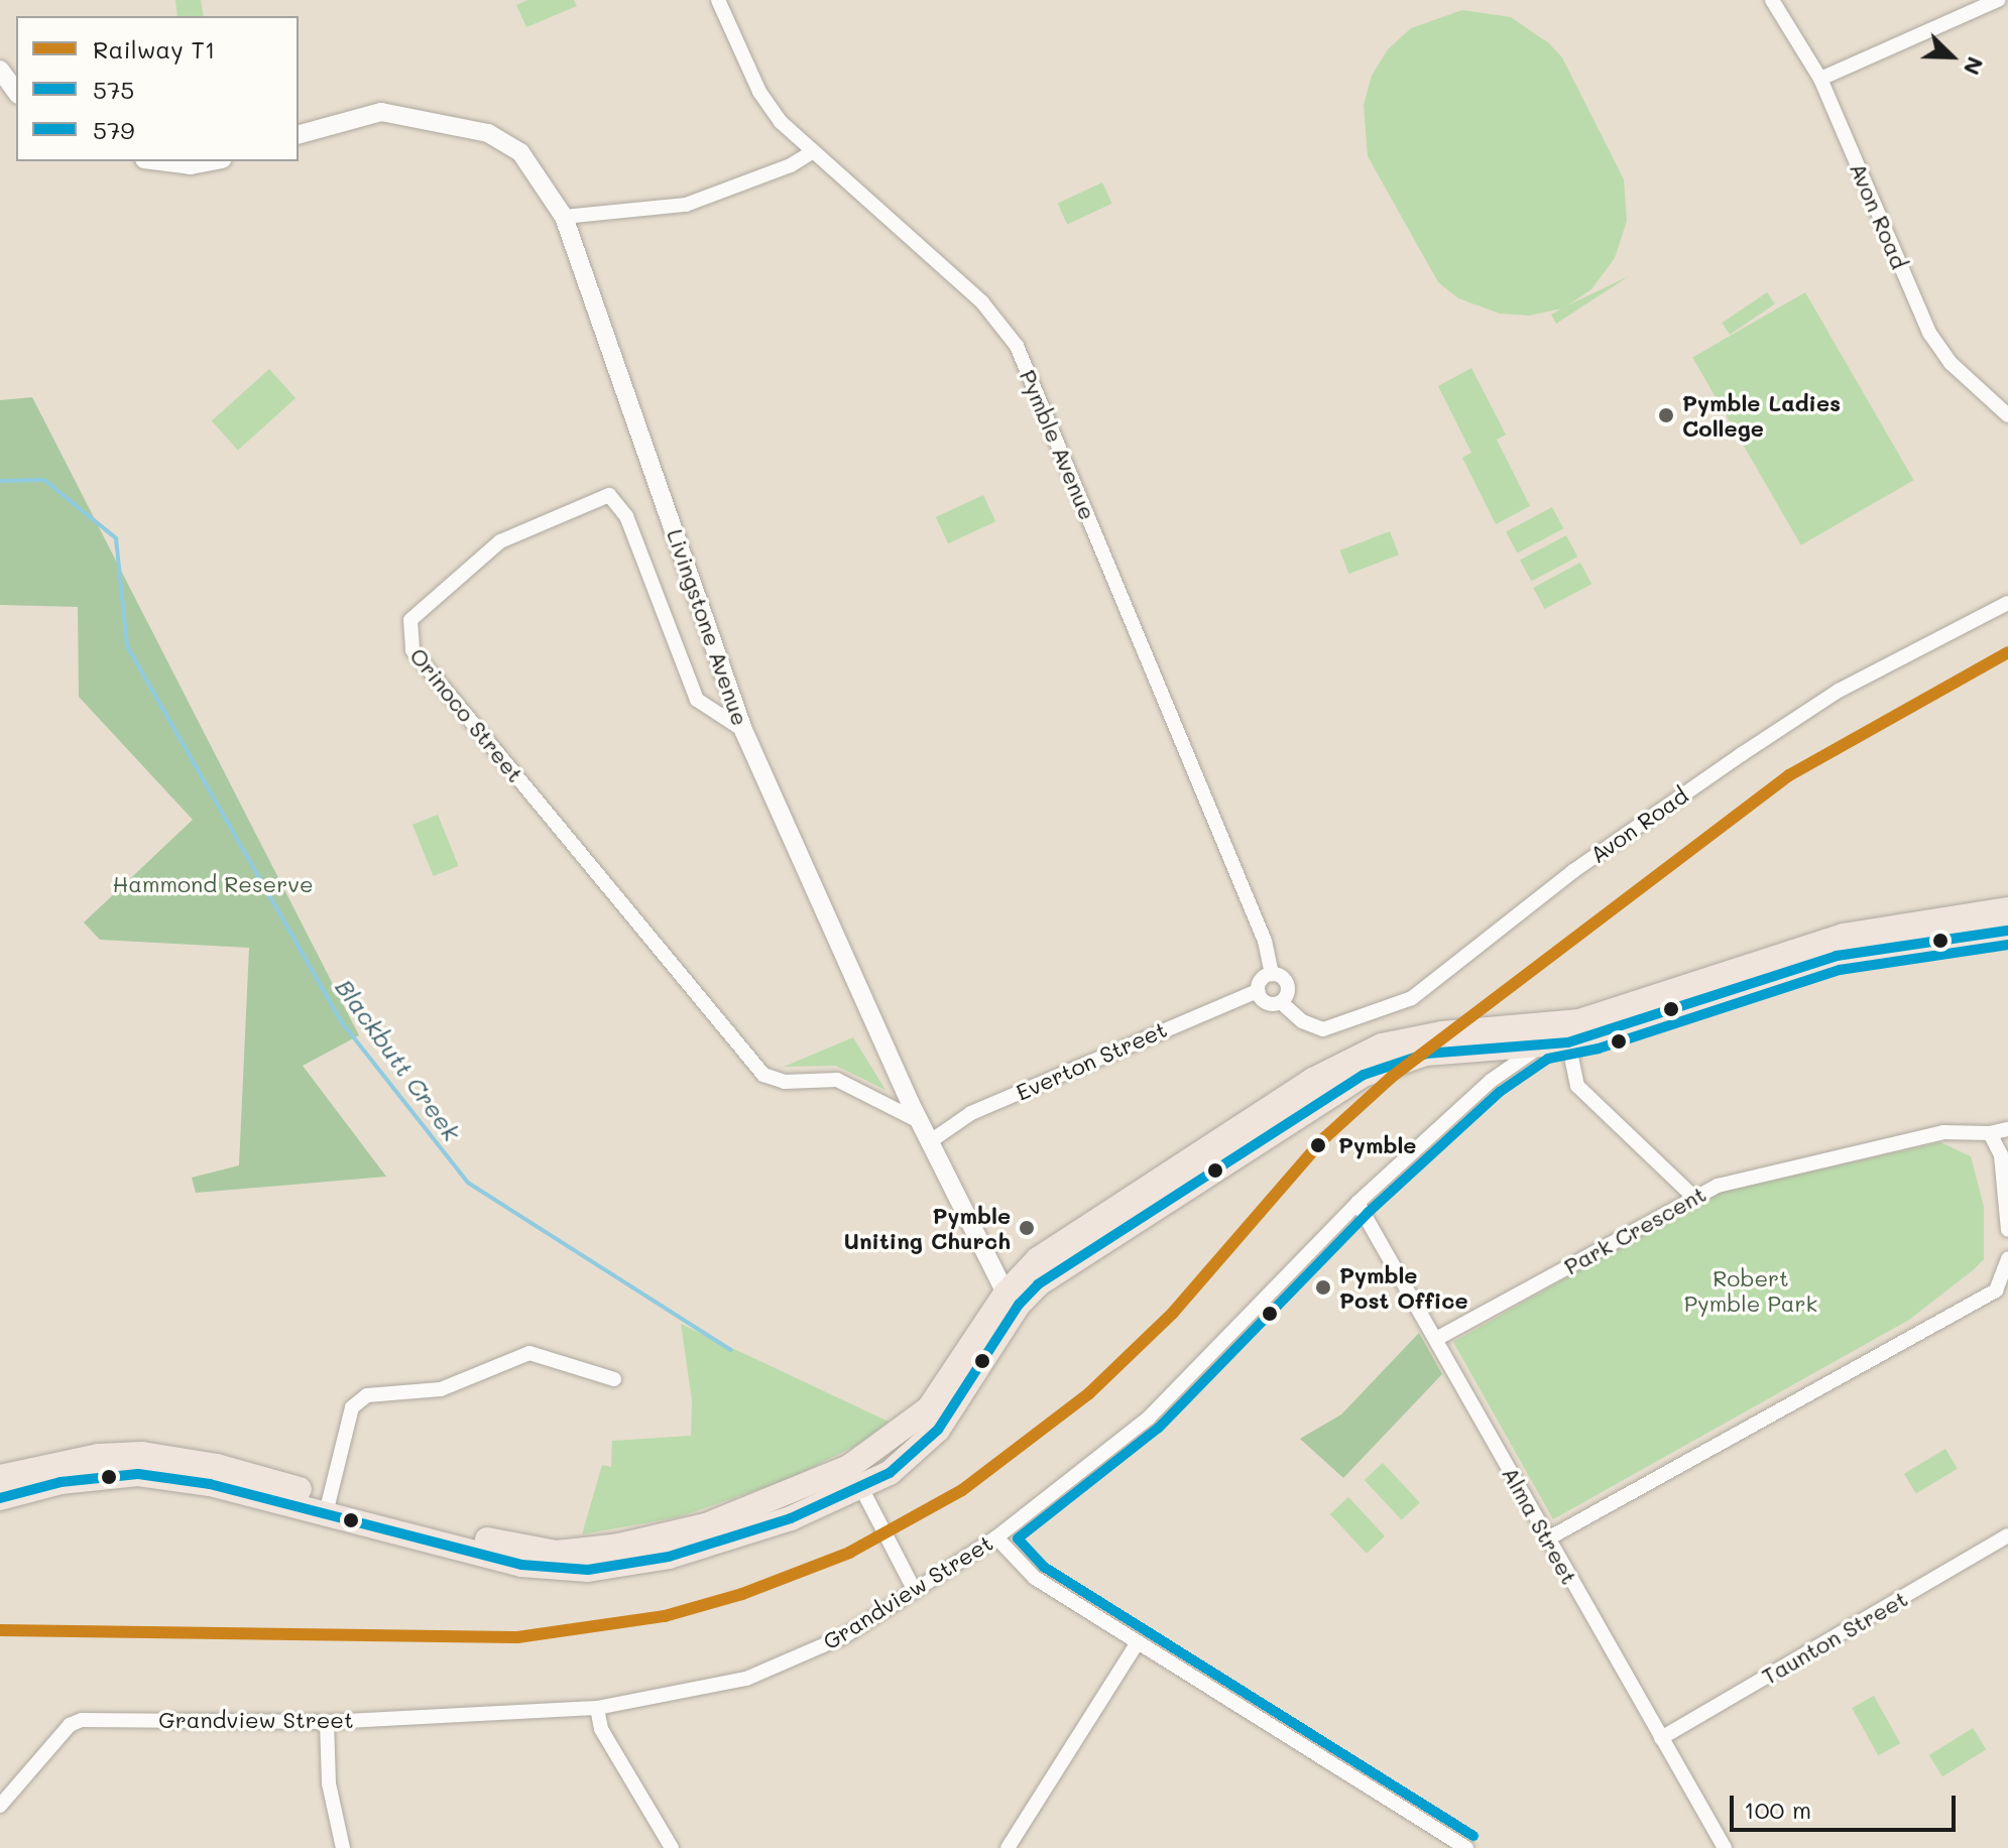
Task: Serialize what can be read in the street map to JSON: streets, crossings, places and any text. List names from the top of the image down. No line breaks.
{"streets":{"street":["Avon Road","Pymble Avenue","Livingstone Avenue","Orinoco Street","Everton Street","Park Crescent","Alma Street","Grandview Street","Taunton Street"]},"crossings":[["Avon Road","Pymble Avenue"],["Avon Road","Everton Street"],["Pymble Avenue","Everton Street"],["Livingstone Avenue","Orinoco Street"],["Livingstone Avenue","Everton Street"],["Park Crescent","Alma Street"],["Alma Street","Grandview Street"],["Alma Street","Taunton Street"]],"water":["Blackbutt Creek"],"parks":["Hammond Reserve","Robert Pymble Park"],"places":["Pymble Ladies College","Pymble","Pymble Uniting Church","Pymble Post Office"],"lines":["rail line T1","transit line 575","transit line 579"],"legend":["Railway T1","575","579"],"scale_bar":"100 m","north":"bottom right"}
